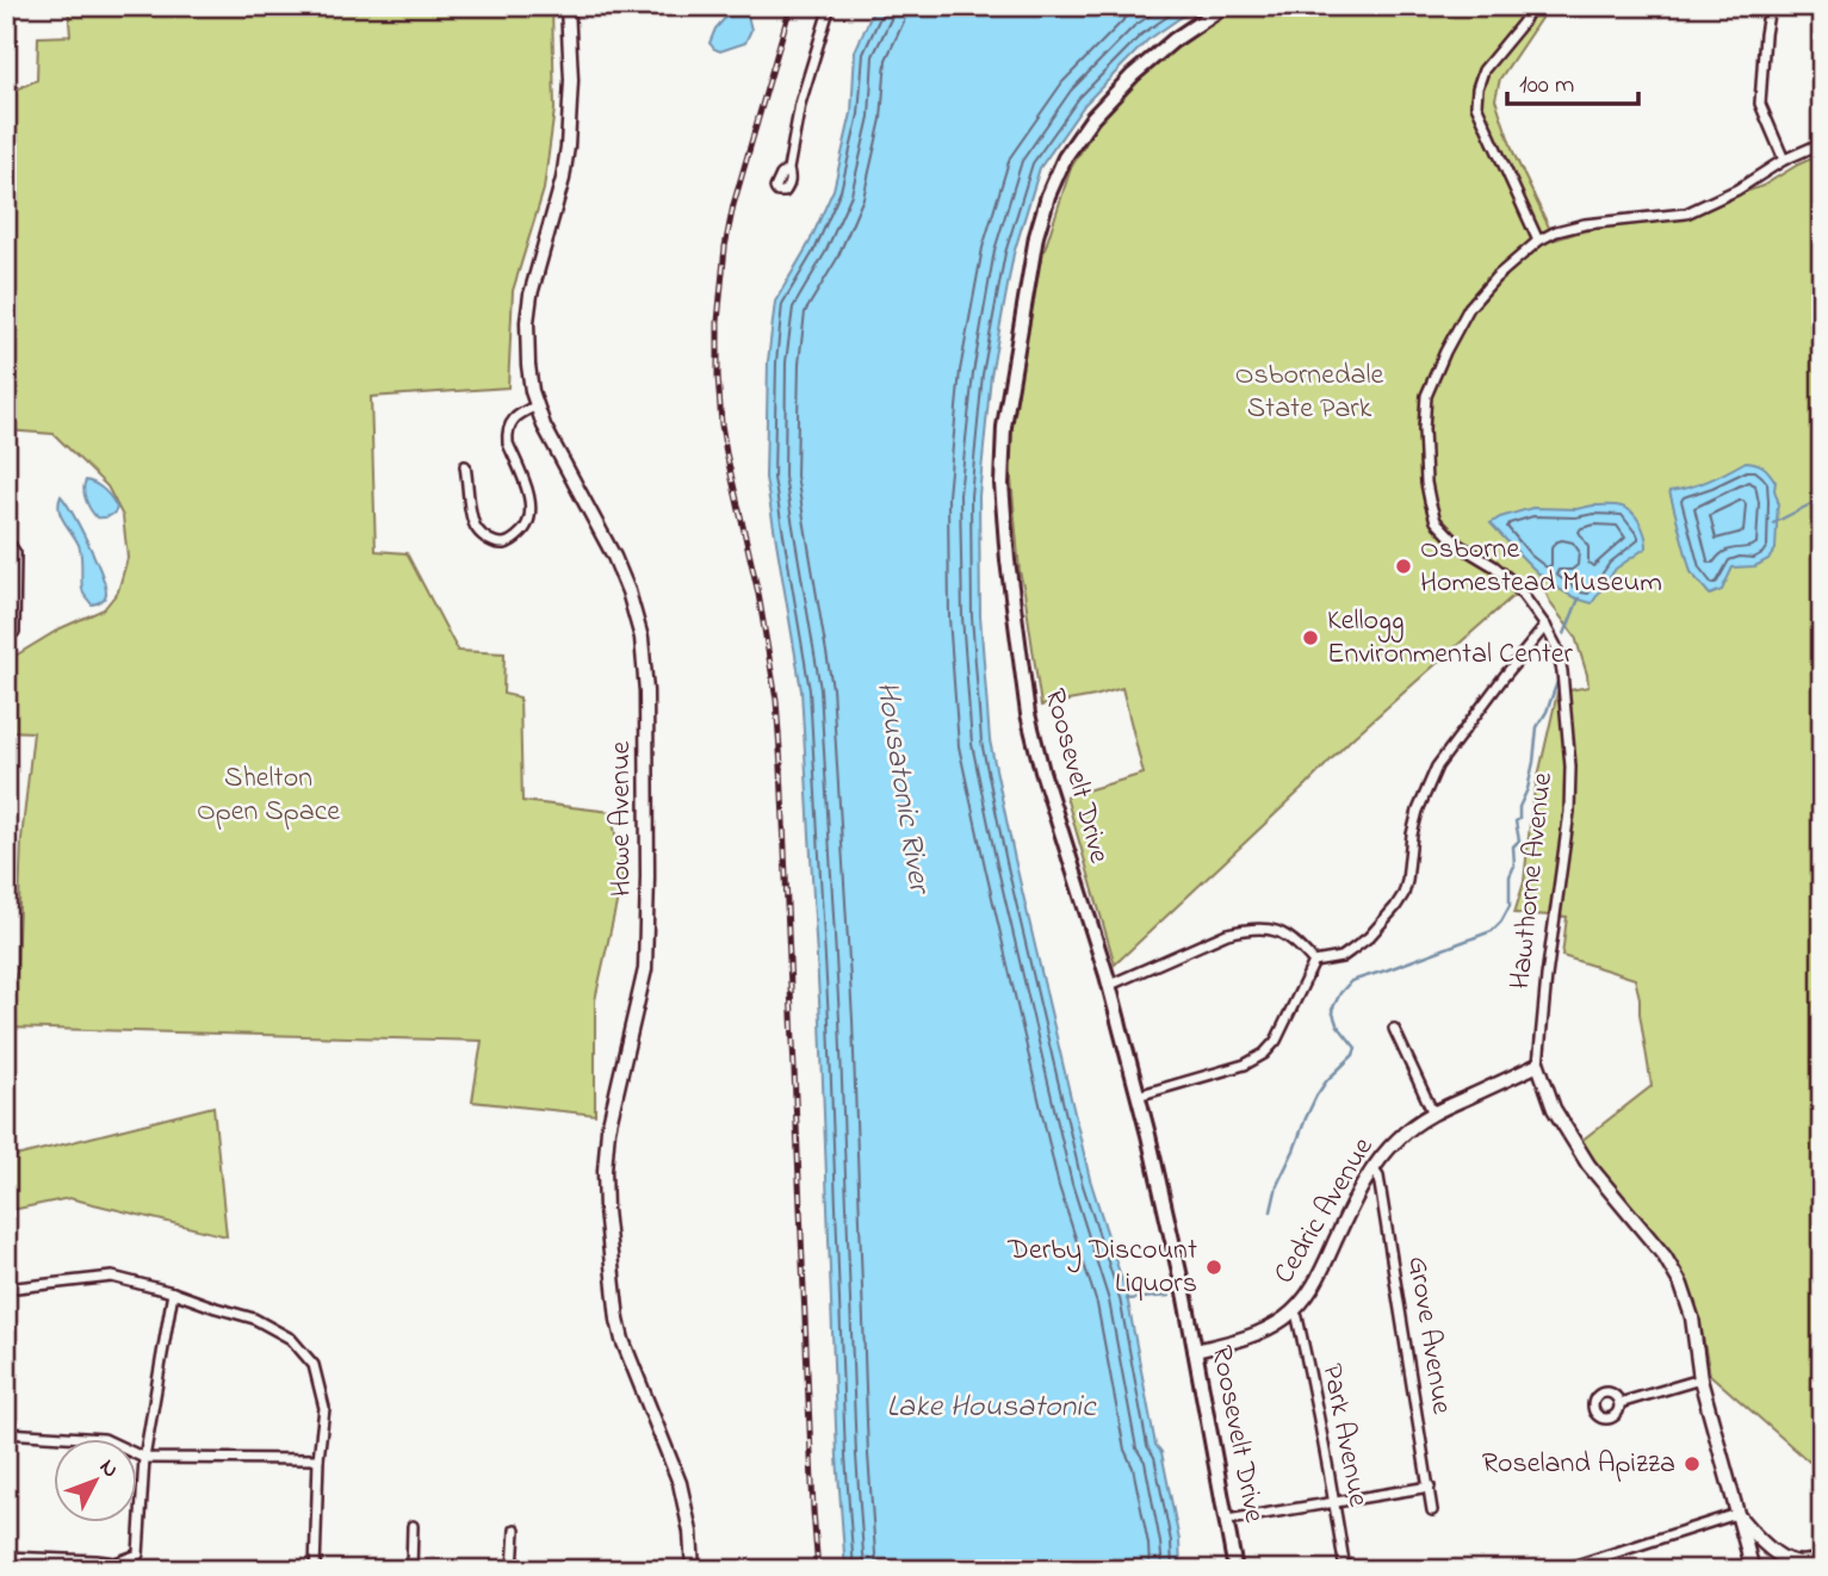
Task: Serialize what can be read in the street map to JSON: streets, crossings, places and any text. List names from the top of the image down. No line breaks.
{"streets":{"main road":["Roosevelt Drive","Howe Avenue","Hawthorne Avenue","Cedric Avenue"],"street":["Grove Avenue","Park Avenue"]},"crossings":[["Roosevelt Drive","Cedric Avenue"],["Hawthorne Avenue","Cedric Avenue"],["Cedric Avenue","Grove Avenue"],["Cedric Avenue","Park Avenue"]],"water":["Housatonic River","Lake Housatonic"],"parks":["Osbornedale State Park","Shelton Open Space"],"places":["Osborne Homestead Museum","Kellogg Environmental Center","Derby Discount Liquors","Roseland Apizza"],"scale_bar":"100 m","north":"top right"}
